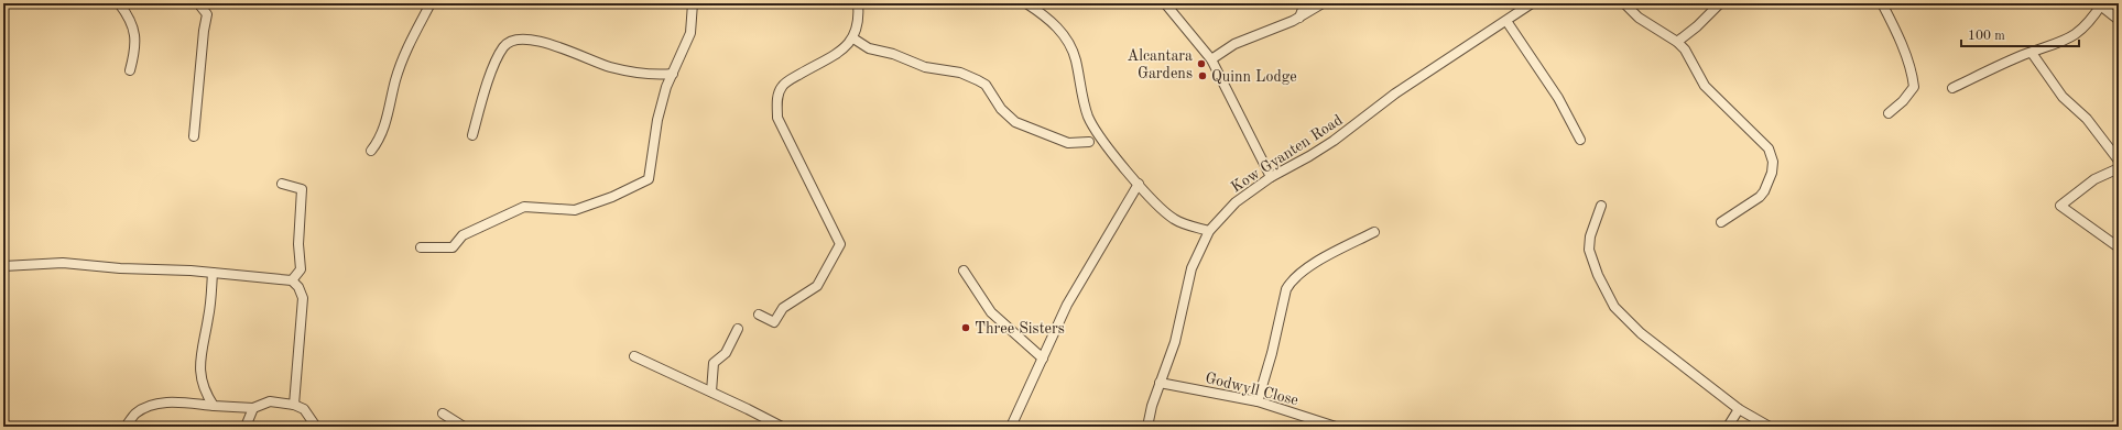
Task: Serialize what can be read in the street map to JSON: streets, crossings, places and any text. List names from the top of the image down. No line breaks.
{"streets":{"street":["Kow Gyanten Road","Godwyll Close"]},"crossings":[["Kow Gyanten Road","Godwyll Close"]],"places":["Alcantara Gardens","Quinn Lodge","Three Sisters"],"scale_bar":"100 m"}
